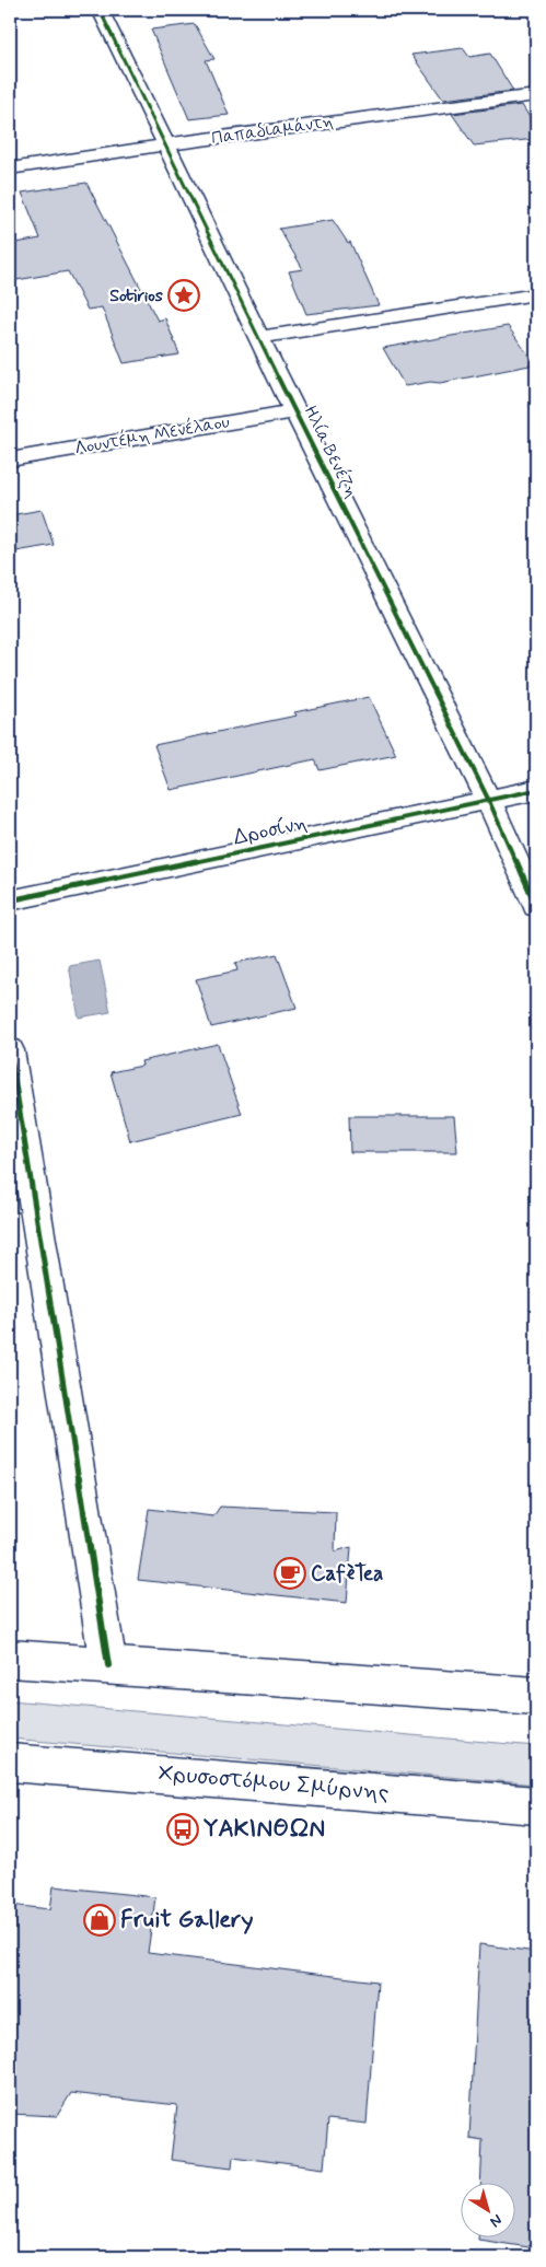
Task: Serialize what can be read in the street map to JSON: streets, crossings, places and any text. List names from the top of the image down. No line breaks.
{"streets":{"street":["Παπαδιαμάντη","Λουντέμη Μενέλαου","Ηλία Βενέζη","Δροσίνη","Χρυσοστόμου Σμύρνης"]},"crossings":[["Παπαδιαμάντη","Ηλία Βενέζη"],["Λουντέμη Μενέλαου","Ηλία Βενέζη"],["Ηλία Βενέζη","Δροσίνη"]],"places":{"place":["Sotirios"],"cafe":["CafèTea"],"bus stop":["ΥΑΚΙΝΘΩΝ"],"shop":["Fruit Gallery"]},"north":"bottom right"}
